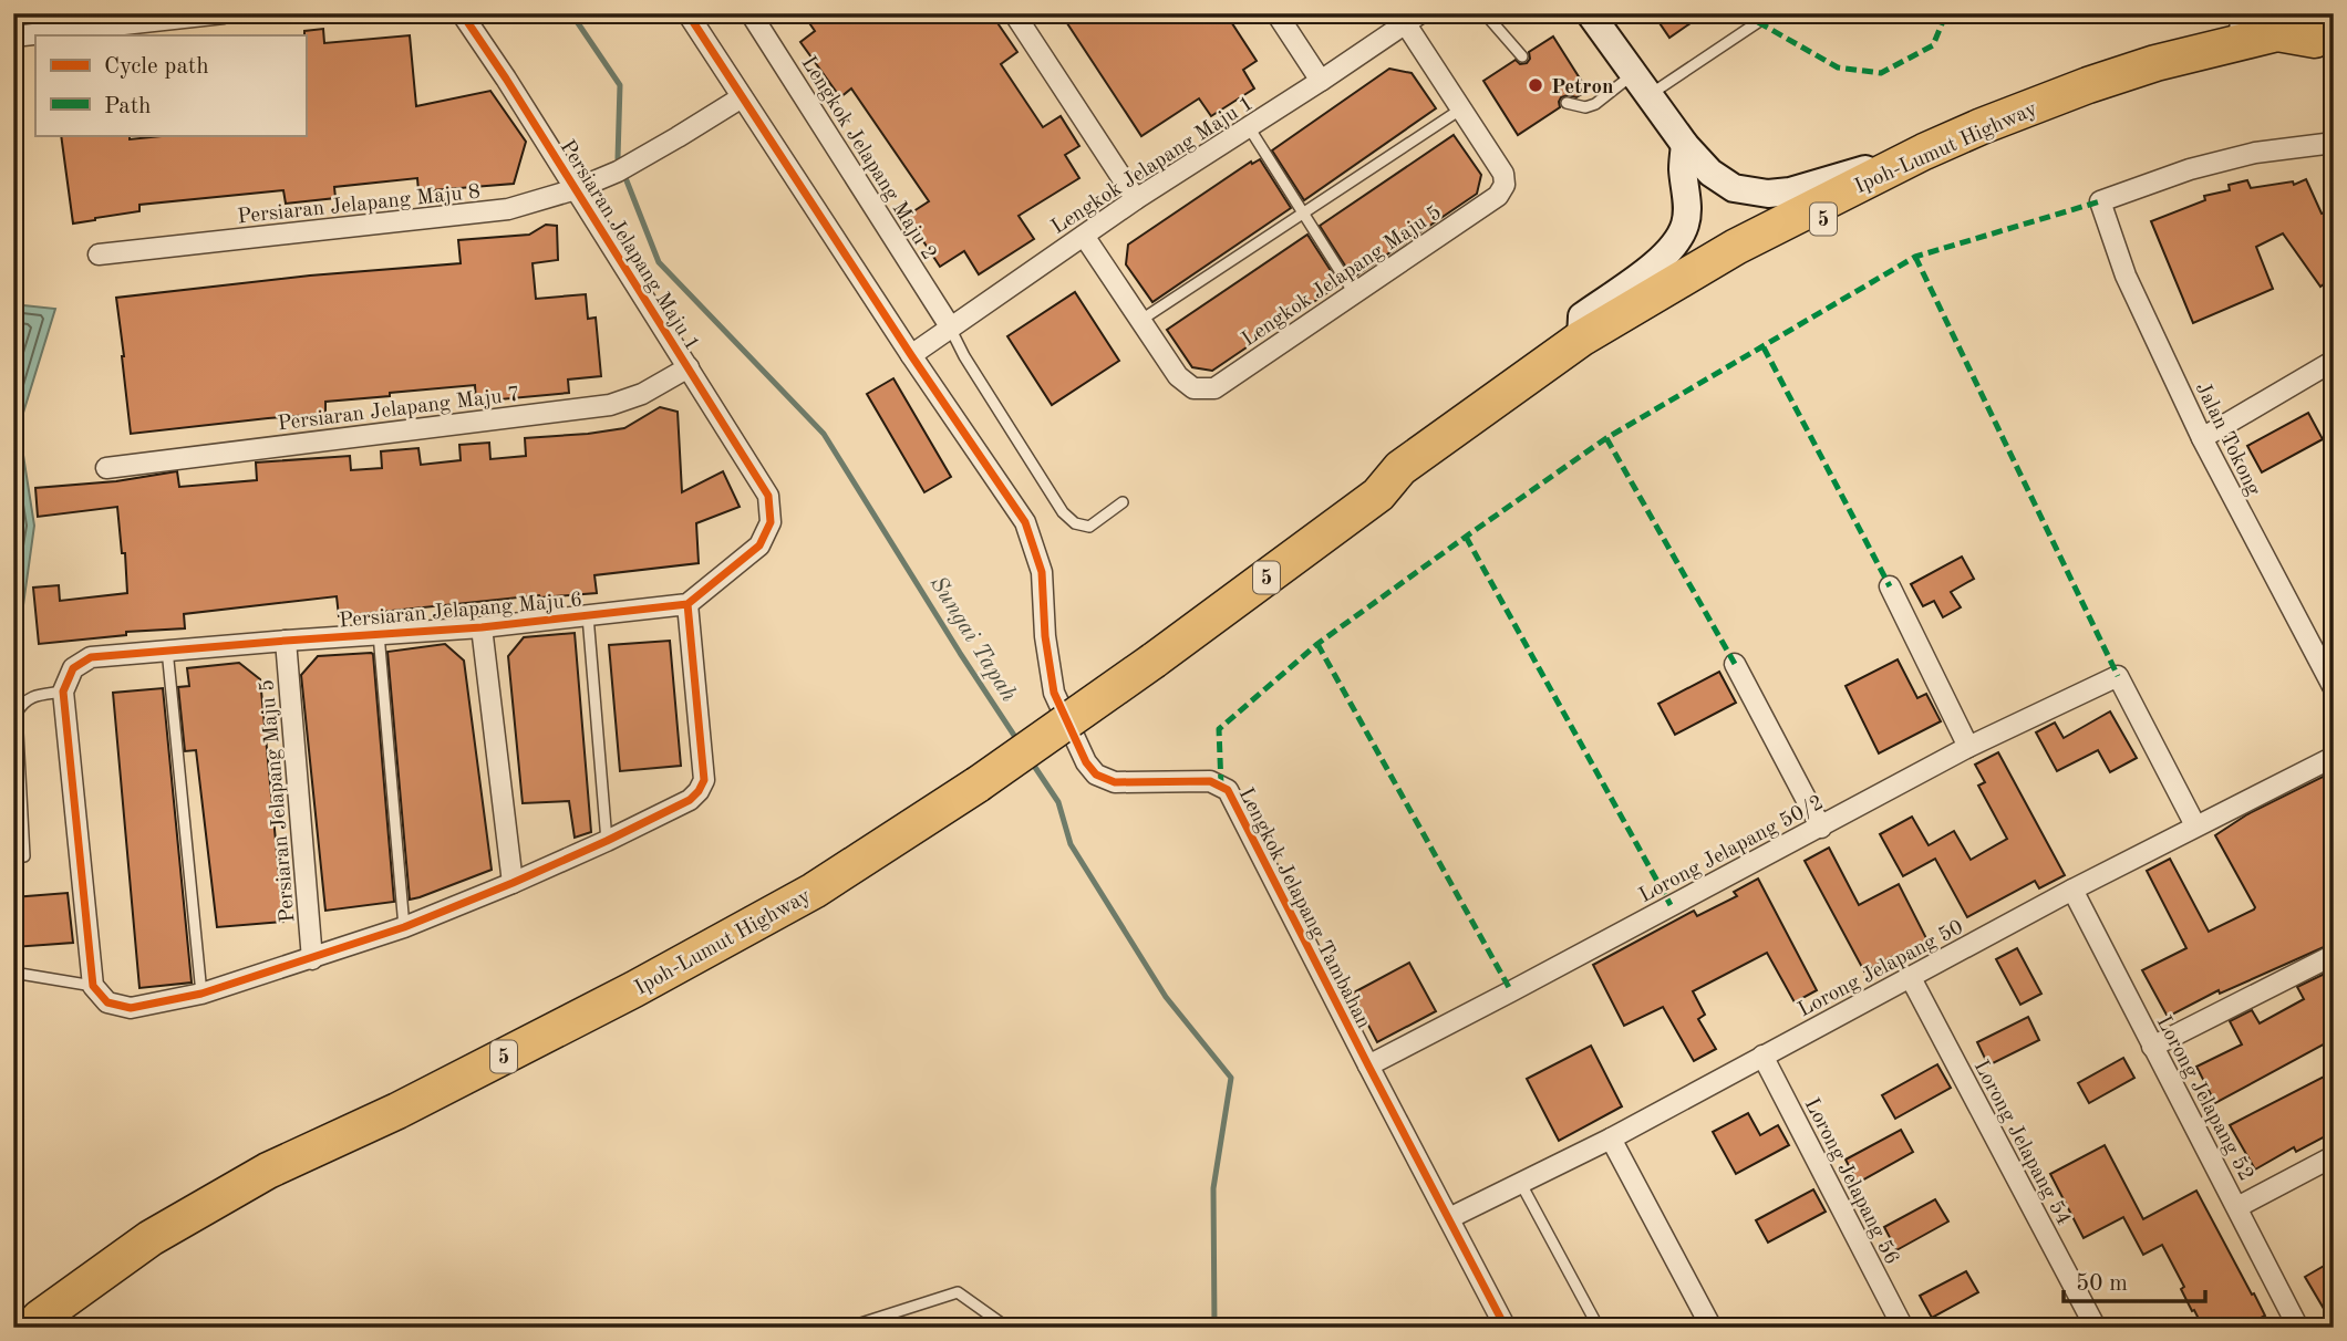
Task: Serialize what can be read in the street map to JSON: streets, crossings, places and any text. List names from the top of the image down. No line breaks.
{"streets":{"highway":["Ipoh-Lumut Highway","5"],"street":["Lengkok Jelapang Maju 2","Lengkok Jelapang Maju 1","Persiaran Jelapang Maju 8","Persiaran Jelapang Maju 1","Lengkok Jelapang Maju 5","Persiaran Jelapang Maju 7","Jalan Tokong","Persiaran Jelapang Maju 6","Persiaran Jelapang Maju 5","Lorong Jelapang 50/2","Lengkok Jelapang Tambahan","Lorong Jelapang 50","Lorong Jelapang 52","Lorong Jelapang 54","Lorong Jelapang 56"]},"crossings":[["Lengkok Jelapang Maju 2","Lengkok Jelapang Maju 1"],["Lengkok Jelapang Maju 1","Lengkok Jelapang Maju 5"],["Lengkok Jelapang Maju 1","Lengkok Jelapang Tambahan"],["Persiaran Jelapang Maju 8","Persiaran Jelapang Maju 1"],["Persiaran Jelapang Maju 8","Lengkok Jelapang Tambahan"],["Persiaran Jelapang Maju 1","Persiaran Jelapang Maju 7"],["Persiaran Jelapang Maju 1","Persiaran Jelapang Maju 6"],["Persiaran Jelapang Maju 6","Persiaran Jelapang Maju 5"],["Lorong Jelapang 50/2","Lengkok Jelapang Tambahan"],["Lorong Jelapang 50/2","Lorong Jelapang 50"],["Lengkok Jelapang Tambahan","Lorong Jelapang 50"],["Lorong Jelapang 50","Lorong Jelapang 52"],["Lorong Jelapang 50","Lorong Jelapang 54"],["Lorong Jelapang 50","Lorong Jelapang 56"]],"water":["Sungai Tapah"],"places":["Petron"],"legend":["Cycle path","Path"],"scale_bar":"50 m"}
